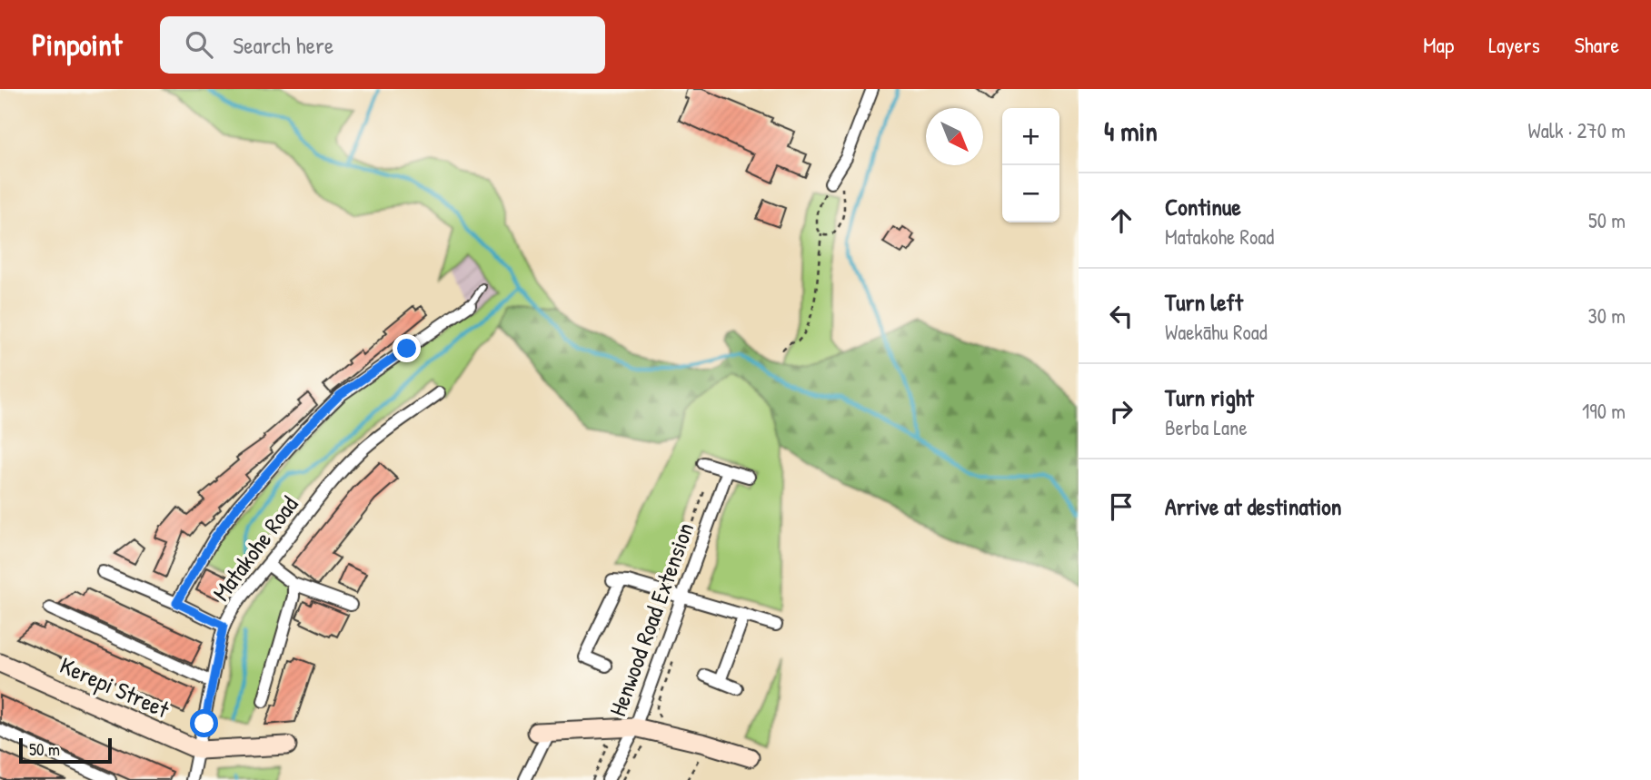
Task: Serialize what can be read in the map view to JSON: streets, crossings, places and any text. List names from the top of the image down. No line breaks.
{"streets":{"street":["Matakohe Road","Henwood Road Extension","Kerepi Street"]},"crossings":[["Matakohe Road","Kerepi Street"]],"scale_bar":"50 m","north":"bottom right","page":{"header":"Pinpoint","search":"Search here","nav":["Map","Layers","Share"],"heading":["4 min","Walk · 270 m"],"map_buttons":["+","−"],"list":[["Continue","Matakohe Road","50 m"],["Turn left","Waekāhu Road","30 m"],["Turn right","Berba Lane","190 m"],"Arrive at destination"],"scale":"50 m"}}
